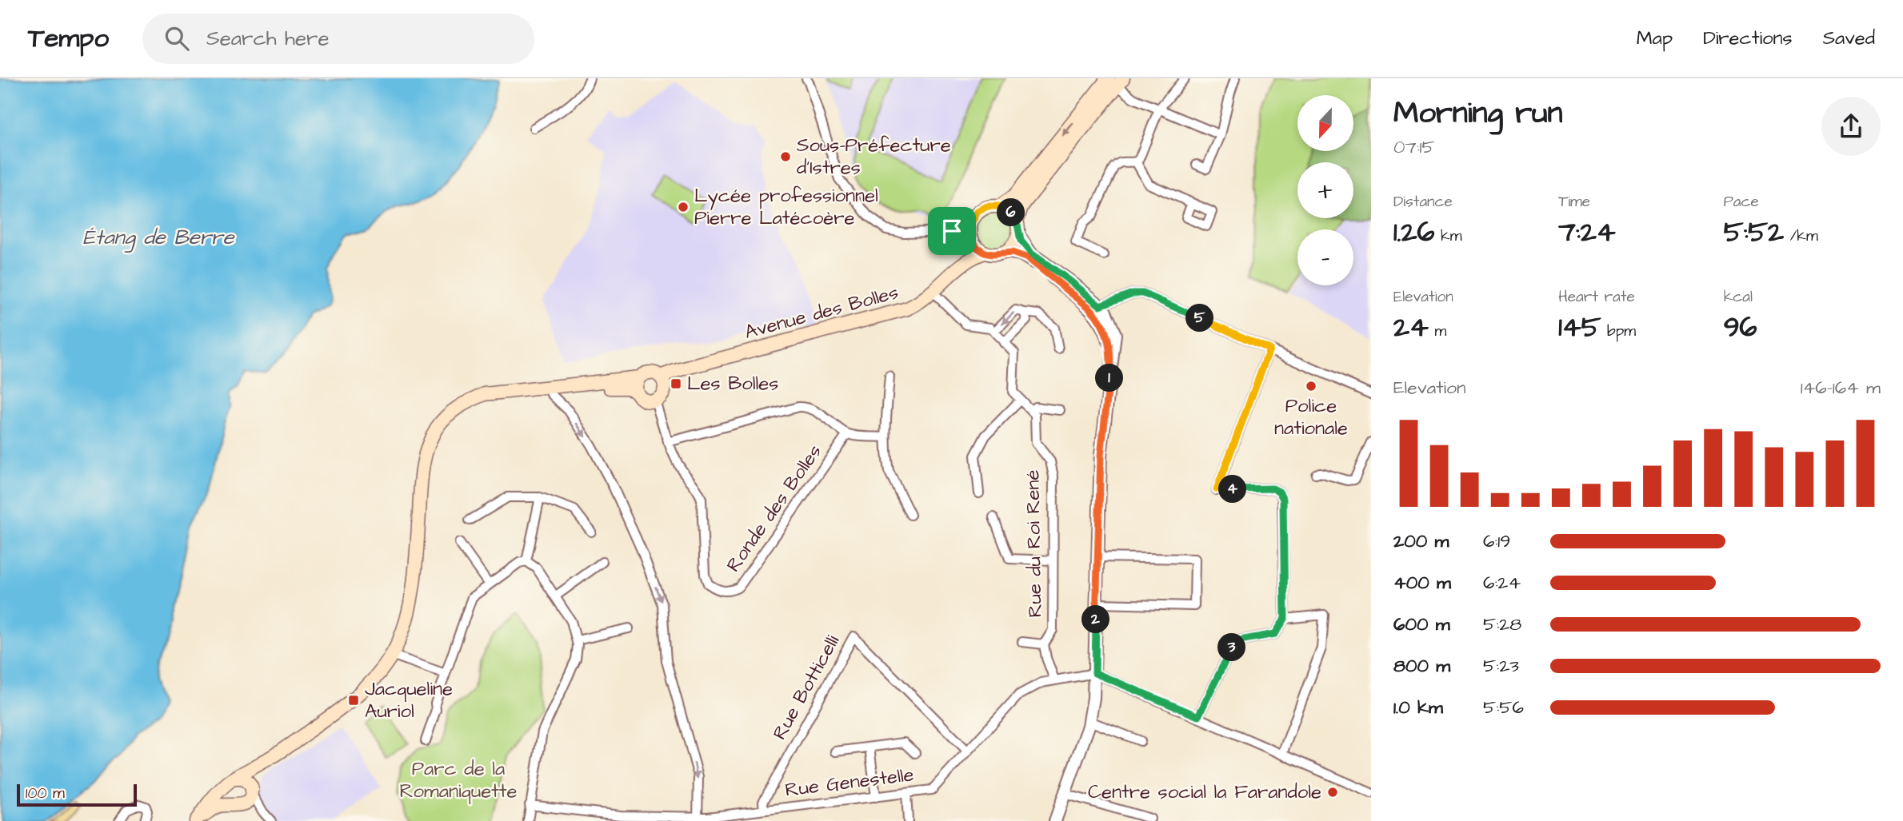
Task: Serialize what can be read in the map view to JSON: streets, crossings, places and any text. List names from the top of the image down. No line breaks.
{"streets":{"main road":["Avenue des Bolles"],"street":["Ronde des Bolles","Rue du Roi René","Rue Botticelli","Rue Genestelle"]},"crossings":[["Avenue des Bolles","Ronde des Bolles"],["Rue du Roi René","Rue Genestelle"],["Rue Botticelli","Rue Genestelle"]],"water":["Étang de Berre"],"parks":["Parc de la Romaniquette"],"places":{"other":["Sous-Préfecture d'Istres","Lycée professionnel Pierre Latécoère","Police nationale","Centre social la Farandole"],"transit":["Les Bolles","Jacqueline Auriol"]},"scale_bar":"100 m","north":"bottom","page":{"header":"Tempo","search":"Search here","nav":["Map","Directions","Saved"],"heading":["Morning run","07:15"],"map_buttons":["+","−"],"stats":[["Distance","1.26 km"],["Time","7:24"],["Pace","5:52 /km"],["Elevation","24 m"],["Heart rate","145 bpm"],["kcal","96"]],"pins":["6","5","1","4","2","3"],"chart":["Elevation","146–164 m"],"list":[{"name":"200 m","note":"6:19"},{"name":"400 m","note":"6:24"},{"name":"600 m","note":"5:28"},{"name":"800 m","note":"5:23"},{"name":"1.0 km","note":"5:56"}],"scale":"100 m"}}
